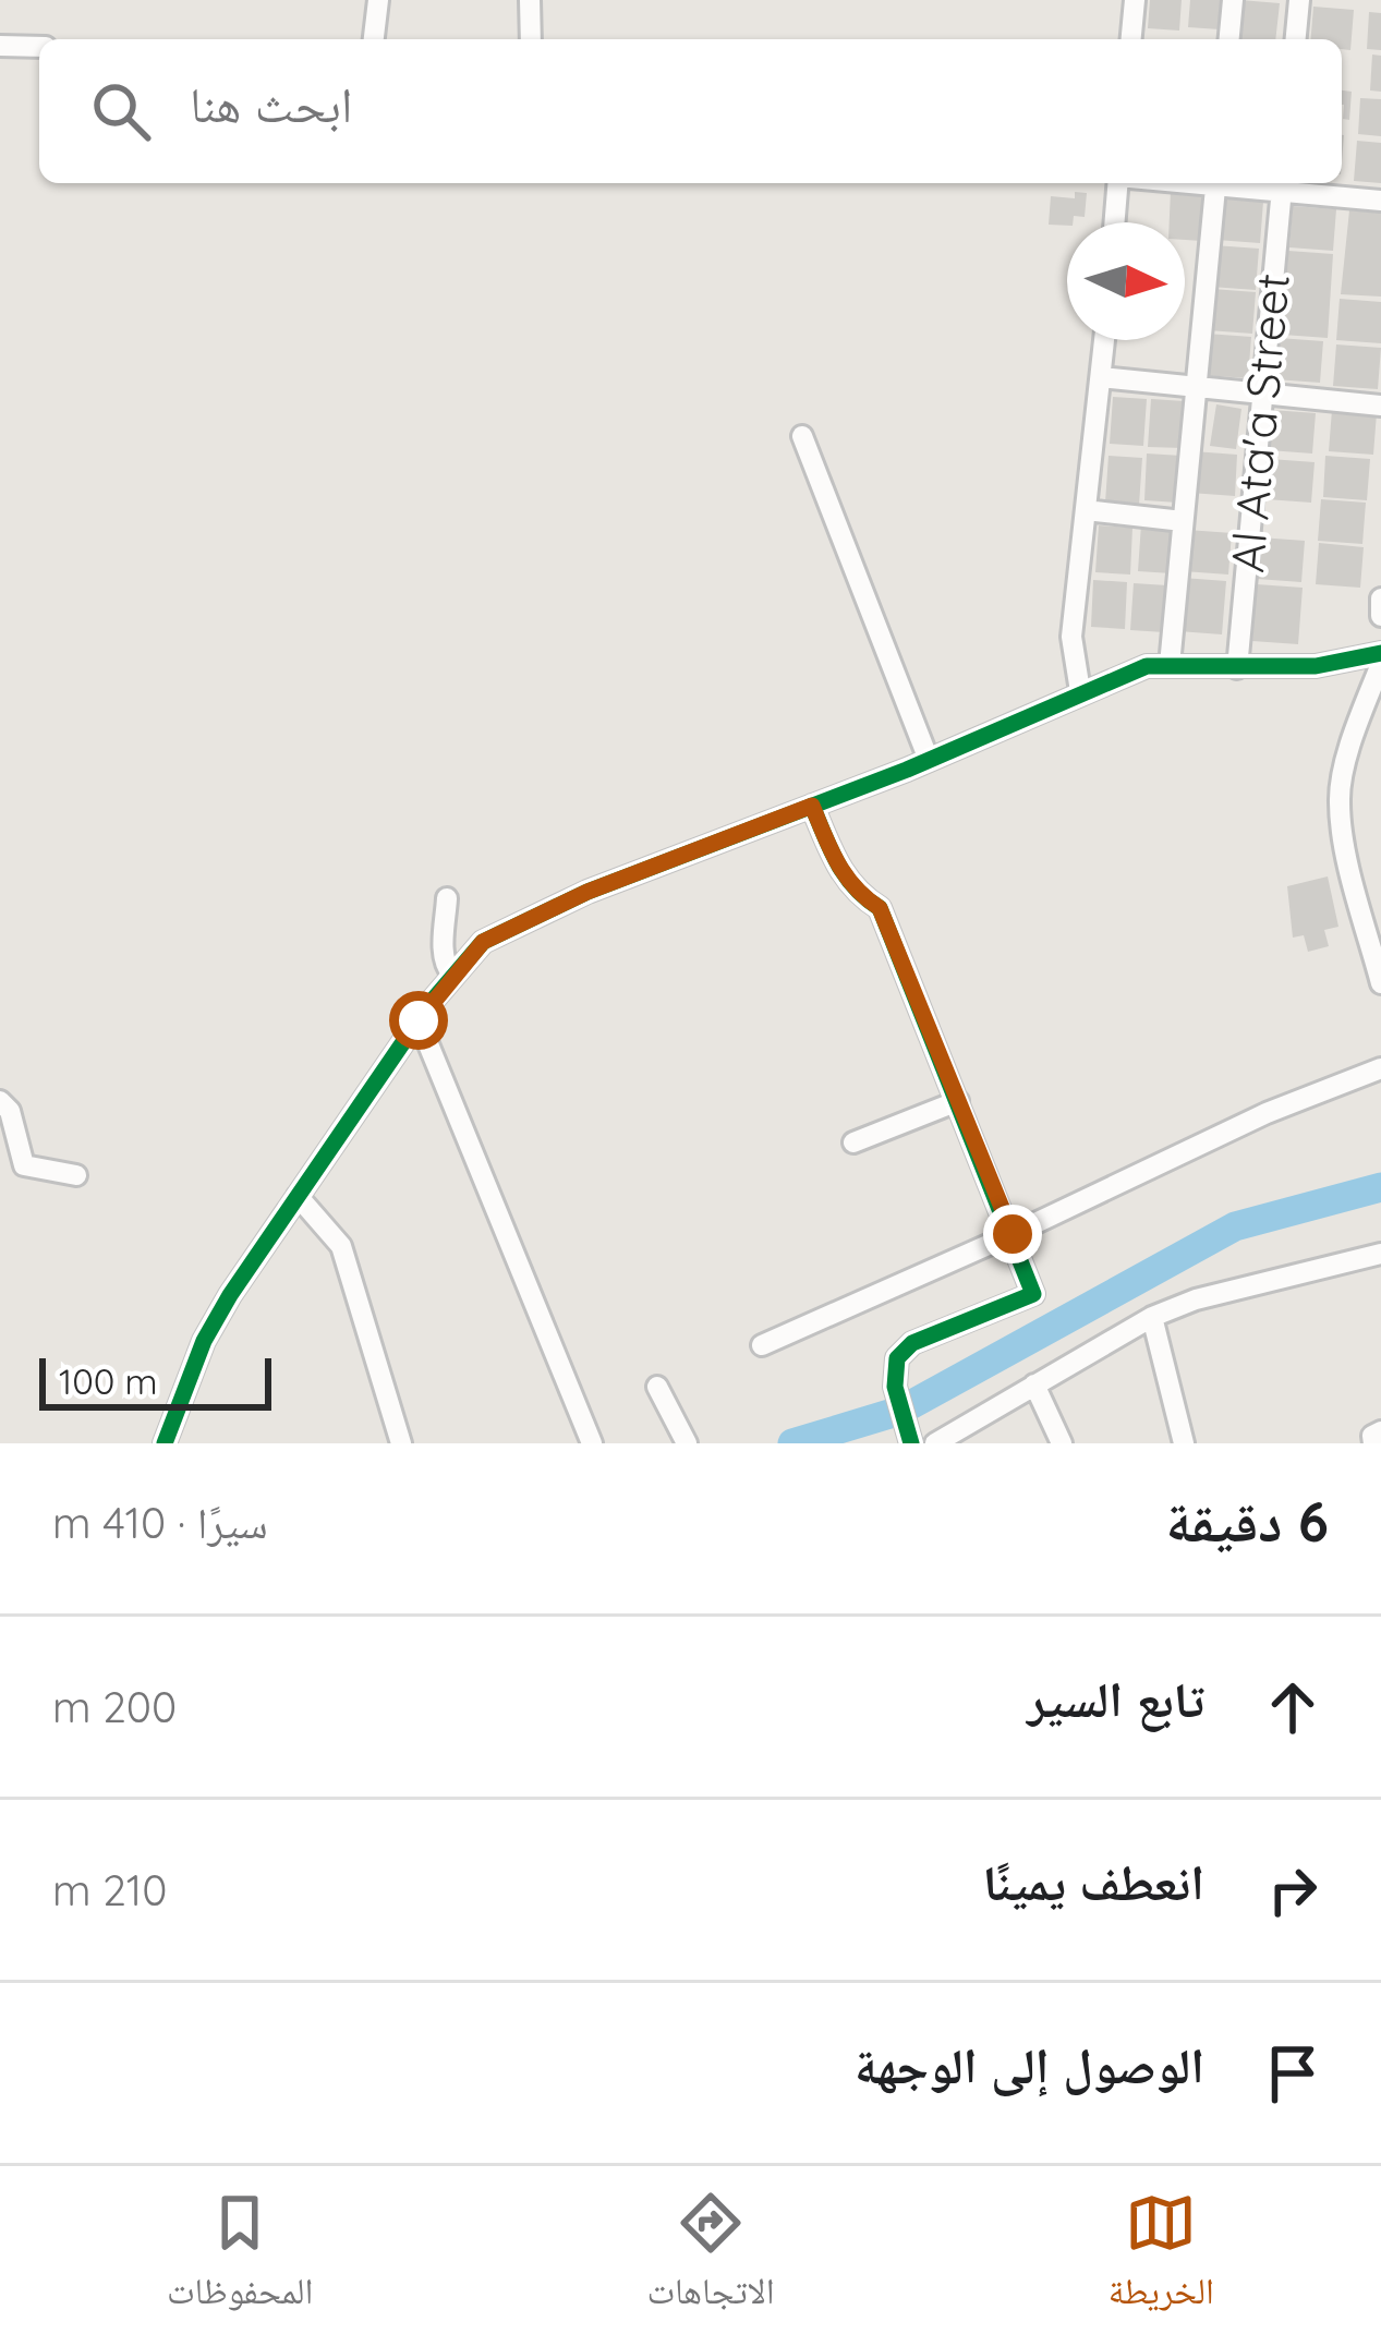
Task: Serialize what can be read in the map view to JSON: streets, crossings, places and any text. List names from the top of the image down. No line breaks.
{"streets":{"street":["Al Ata'a Street"]},"scale_bar":"100 m","north":"right","page":{"search":"ابحث هنا","scale":"100 m","heading":["6 دقيقة","سيرًا · 410 m"],"list":[["تابع السير","200 m"],["انعطف يمينًا","210 m"],"الوصول إلى الوجهة"],"nav":["الخريطة","الاتجاهات","المحفوظات"]}}
